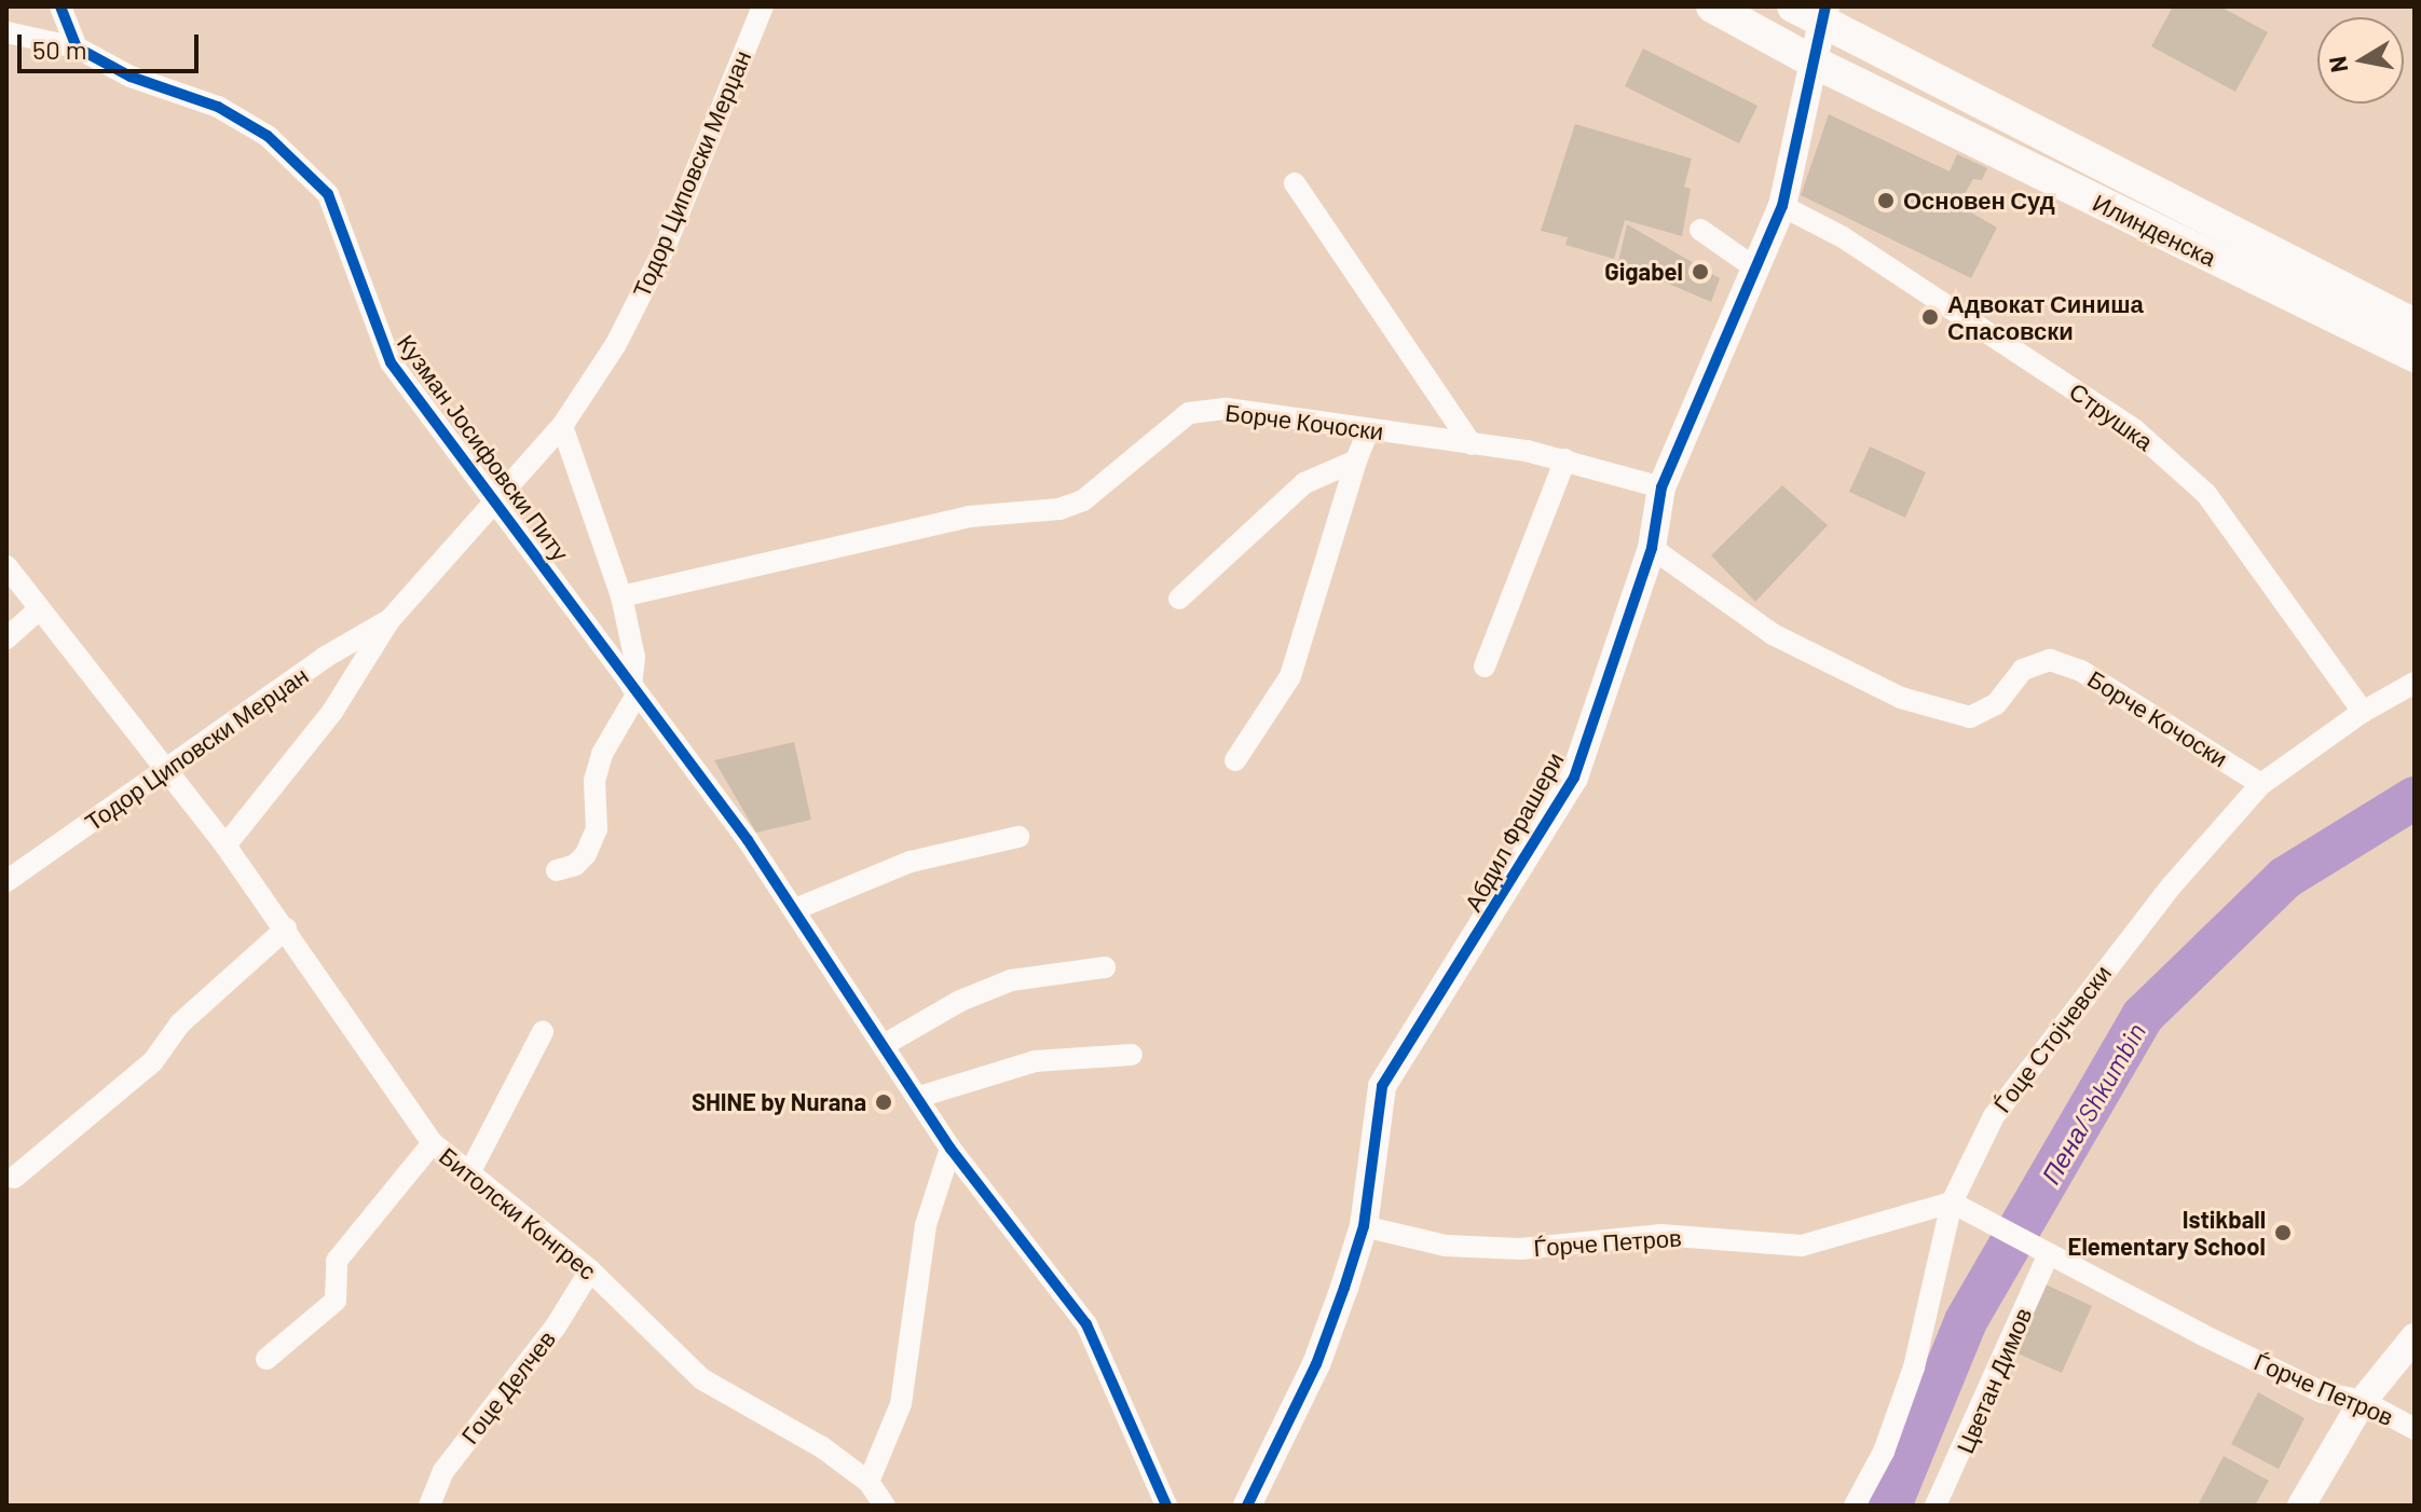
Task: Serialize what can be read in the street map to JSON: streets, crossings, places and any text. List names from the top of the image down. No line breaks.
{"streets":{"main road":["Илинденска"],"street":["Тодор Циповски Мерџан","Струшка","Борче Кочоски","Кузман Јосифовски Питу","Абдил Фрашери","Ѓоце Стојчевски","Битолски Конгрес","Ѓорче Петров","Цветан Димов","Гоце Делчев"]},"crossings":[["Тодор Циповски Мерџан","Кузман Јосифовски Питу"],["Тодор Циповски Мерџан","Битолски Конгрес"],["Илинденска","Абдил Фрашери"],["Струшка","Абдил Фрашери"],["Струшка","Ѓоце Стојчевски"],["Борче Кочоски","Абдил Фрашери"],["Борче Кочоски","Ѓоце Стојчевски"],["Абдил Фрашери","Ѓорче Петров"],["Ѓоце Стојчевски","Ѓорче Петров"],["Битолски Конгрес","Гоце Делчев"],["Ѓорче Петров","Цветан Димов"]],"water":["Пена/Shkumbin"],"places":["Основен Суд","Gigabel","Адвокат Синиша Спасовски","SHINE by Nurana","Istikball Elementary School"],"scale_bar":"50 m","north":"left"}
